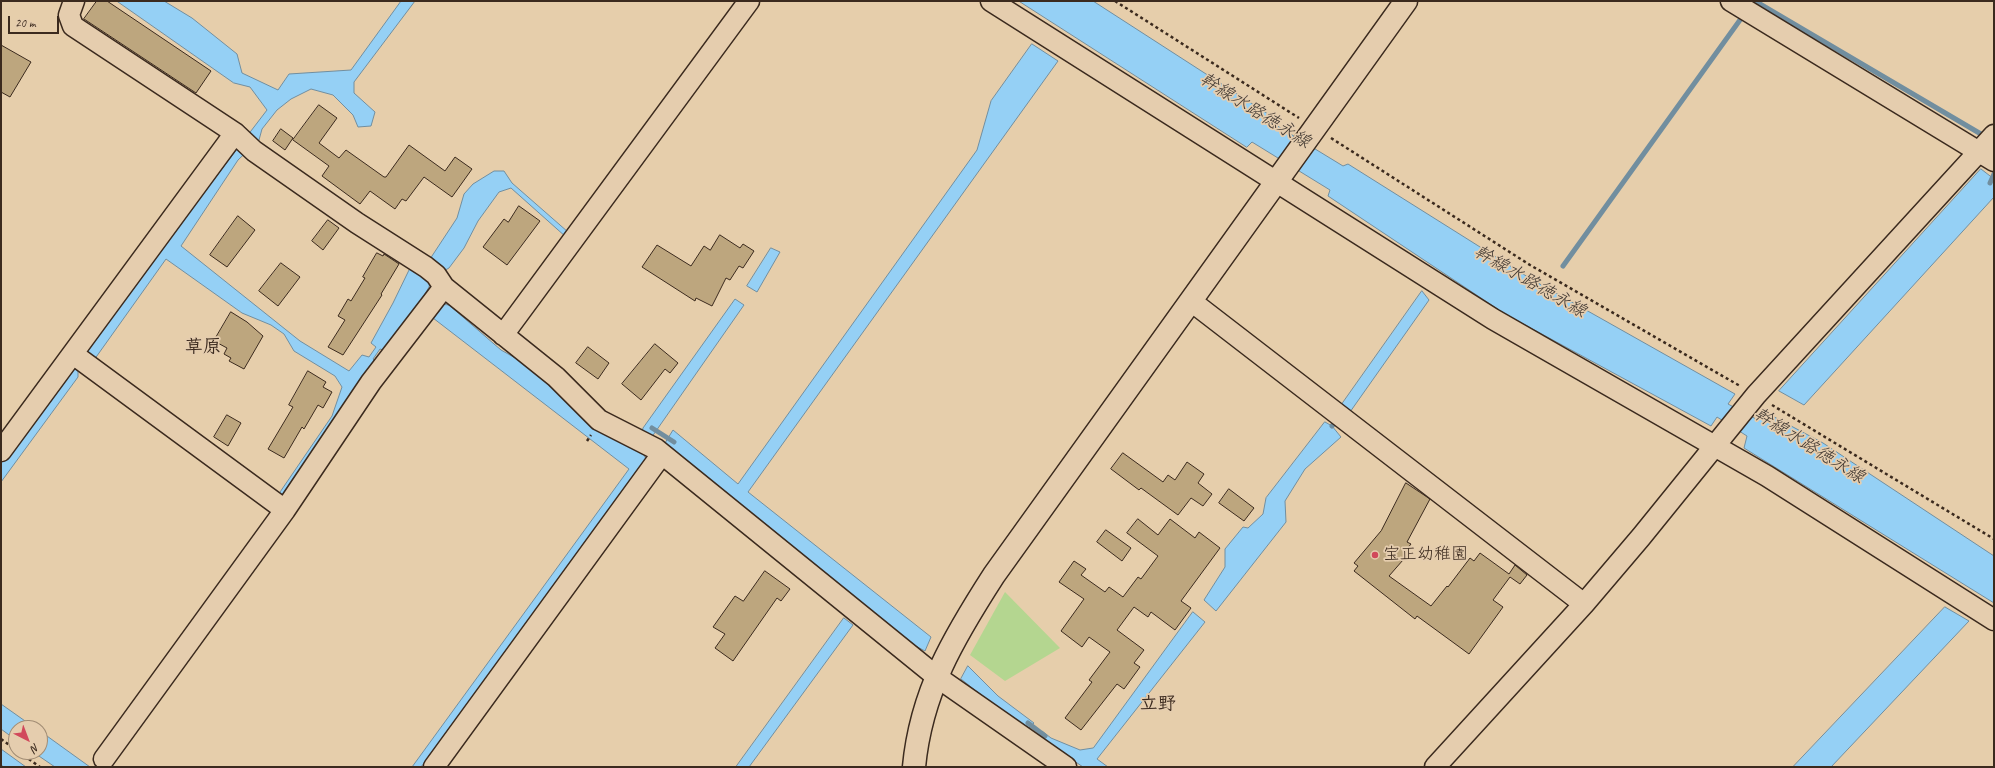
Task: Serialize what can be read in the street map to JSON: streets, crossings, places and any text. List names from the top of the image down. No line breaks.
{"districts":["草原","立野"],"water":["幹線水路徳永線"],"places":["宝正幼稚園"],"scale_bar":"20 m","north":"bottom right"}
